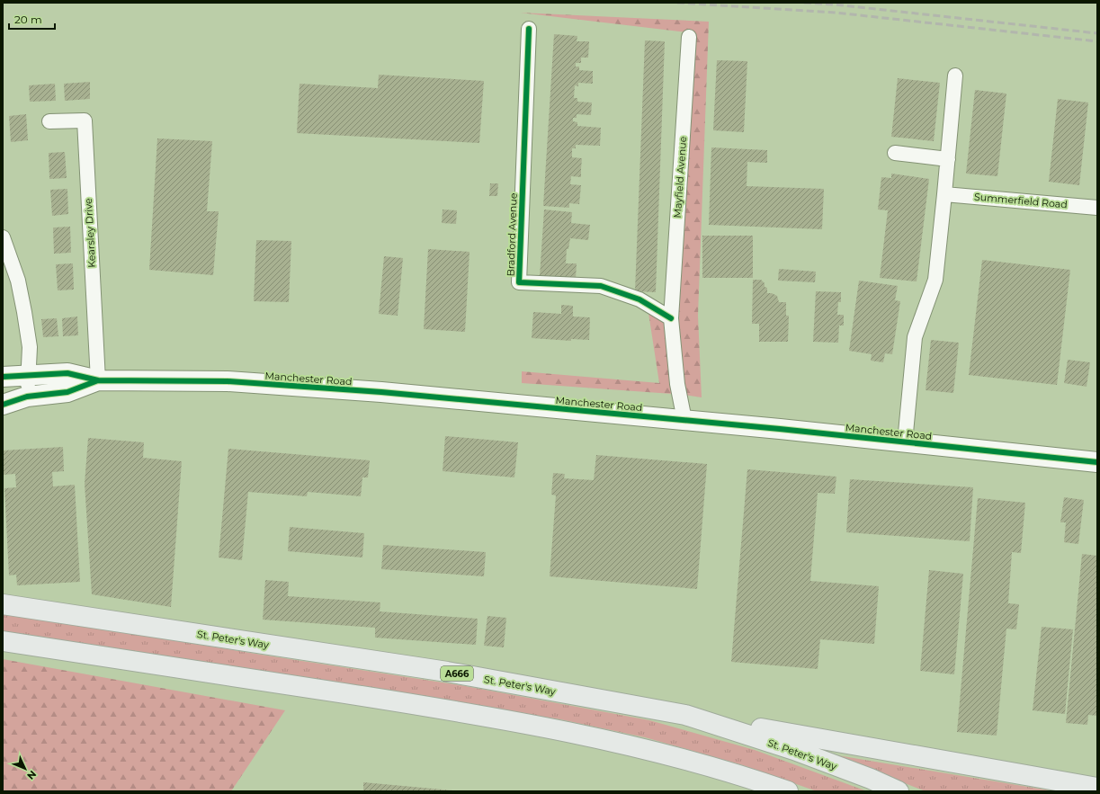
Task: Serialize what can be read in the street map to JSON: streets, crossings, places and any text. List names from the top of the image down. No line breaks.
{"streets":{"highway":["St. Peter's Way","A666"],"main road":["Manchester Road"],"street":["Mayfield Avenue","Summerfield Road","Kearsley Drive","Bradford Avenue"]},"crossings":[["Mayfield Avenue","Bradford Avenue"],["Kearsley Drive","Manchester Road"]],"scale_bar":"20 m","north":"bottom right"}
